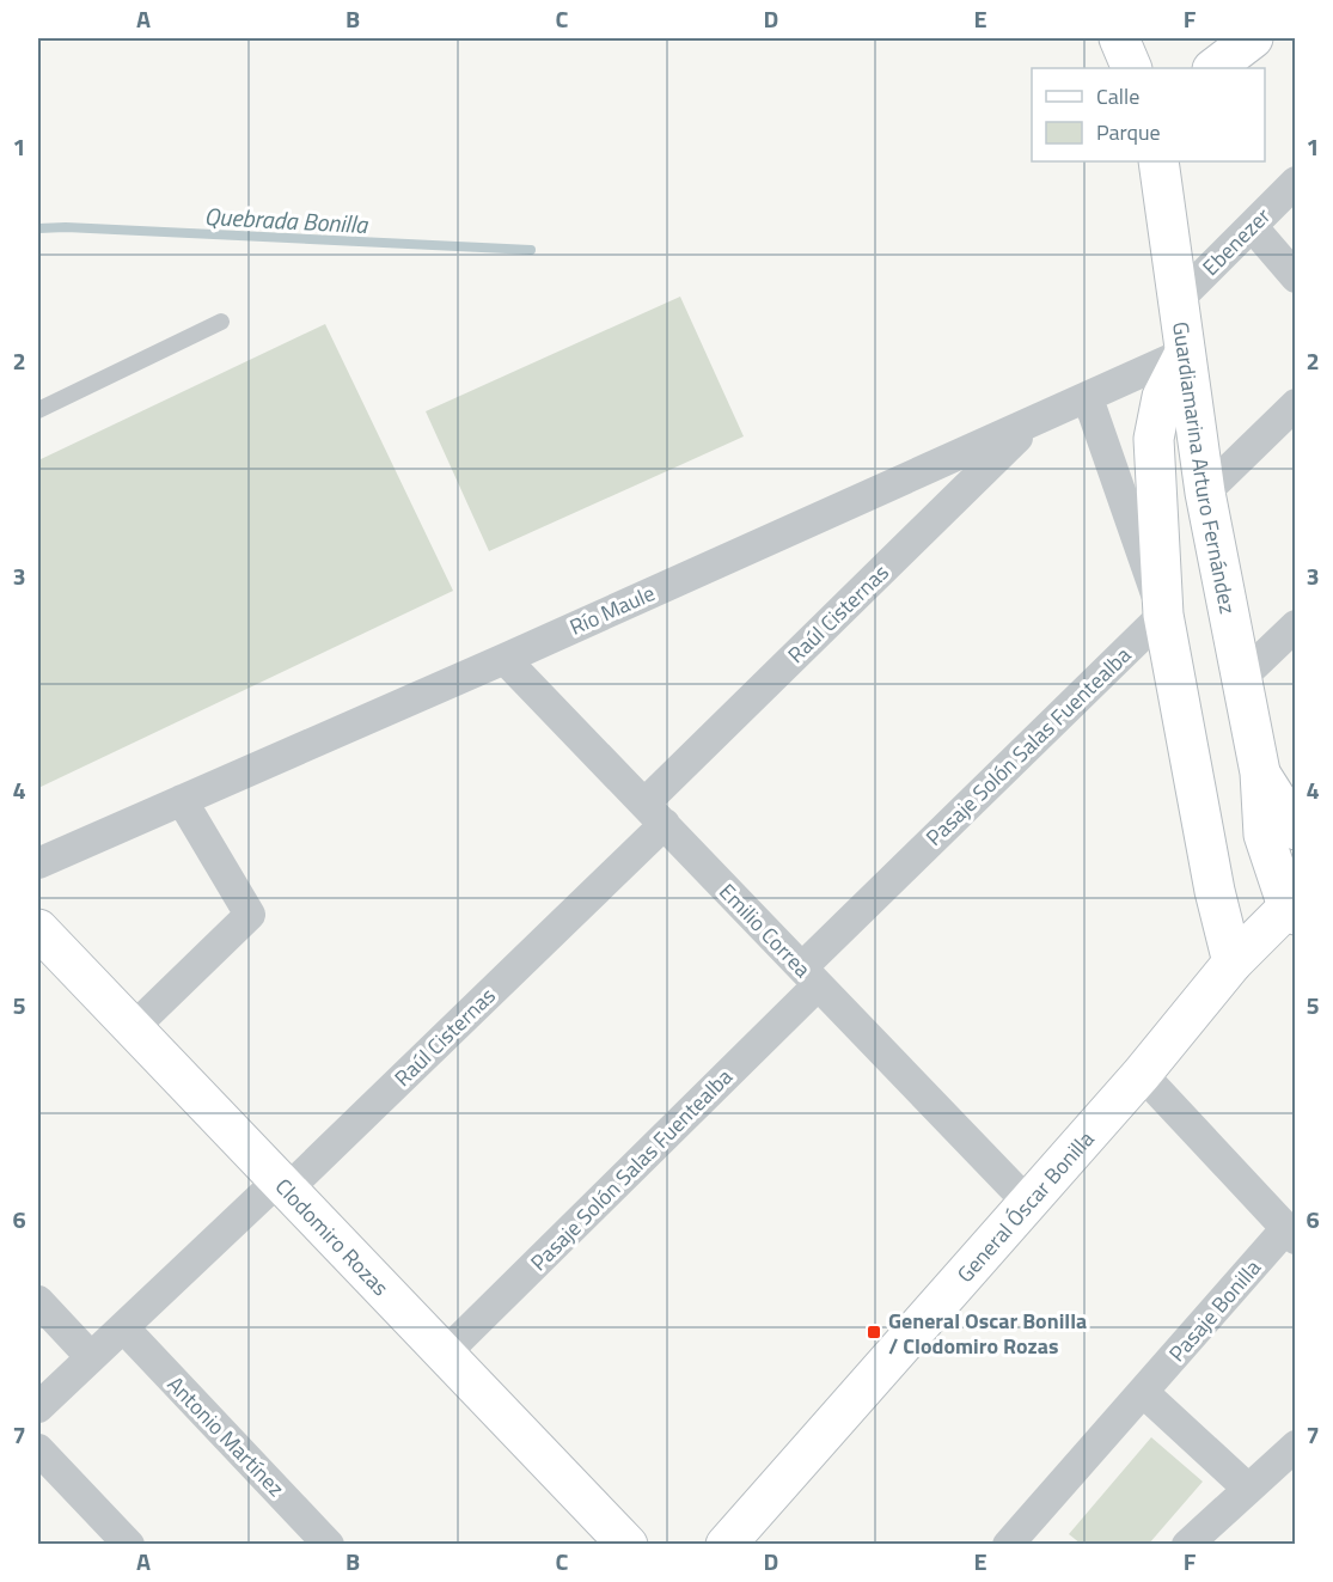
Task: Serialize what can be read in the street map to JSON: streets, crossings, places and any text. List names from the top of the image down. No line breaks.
{"streets":{"main road":["Guardiamarina Arturo Fernández","General Óscar Bonilla","Clodomiro Rozas"],"street":["Ebenezer","Río Maule","Raúl Cisternas","Pasaje Solón Salas Fuentealba","Emilio Correa","Pasaje Bonilla","Antonio Martínez"]},"crossings":[["Ebenezer","Guardiamarina Arturo Fernández"],["Guardiamarina Arturo Fernández","Río Maule"],["Río Maule","Raúl Cisternas"],["Río Maule","Emilio Correa"],["Raúl Cisternas","Emilio Correa"],["Raúl Cisternas","Clodomiro Rozas"],["Raúl Cisternas","Antonio Martínez"],["Pasaje Solón Salas Fuentealba","Emilio Correa"],["Pasaje Solón Salas Fuentealba","Clodomiro Rozas"],["Emilio Correa","General Óscar Bonilla"]],"water":["Quebrada Bonilla"],"places":{"transit":["General Oscar Bonilla / Clodomiro Rozas"]},"legend":["Calle","Parque"],"grid":{"columns":["A","B","C","D","E","F"],"rows":["1","2","3","4","5","6","7"]}}
